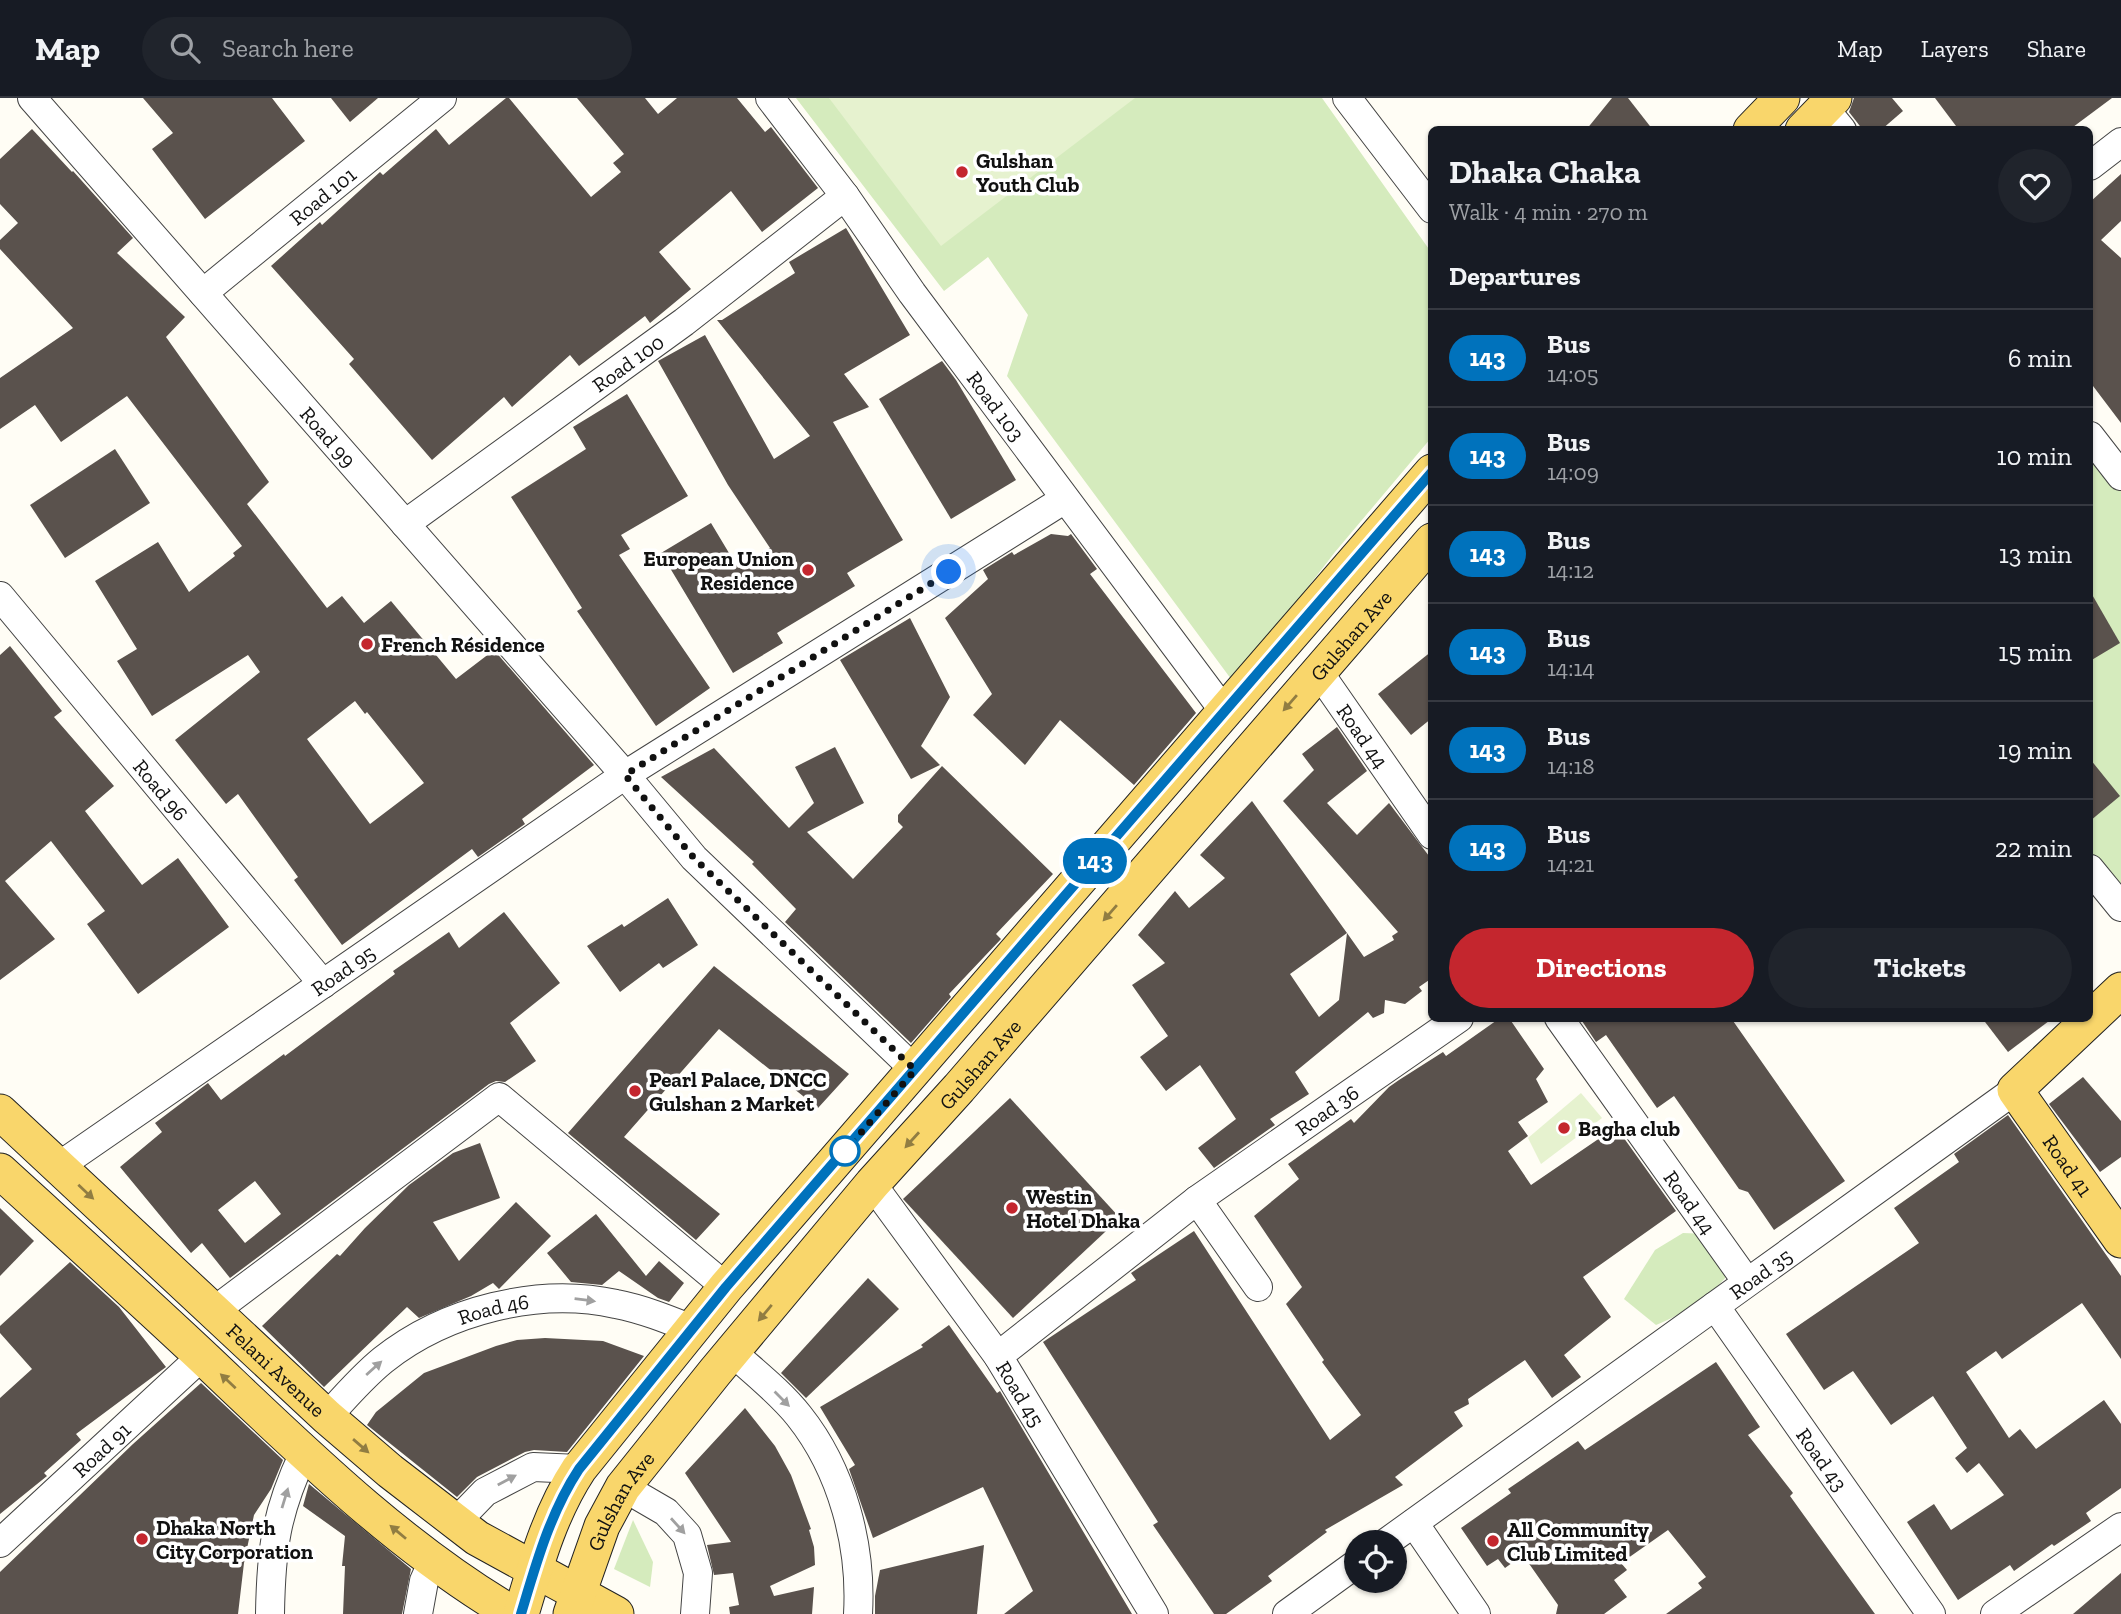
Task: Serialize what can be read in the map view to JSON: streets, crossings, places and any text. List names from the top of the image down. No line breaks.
{"streets":{"main road":["Gulshan Ave","Road 41","Road 35","Felani Avenue"],"street":["Road 101","Road 100","Road 103","Road 99","Road 44","Road 96","Road 95","Road 36","Road 46","Road 45","Road 91","Road 43"]},"crossings":[["Road 101","Road 99"],["Road 100","Road 103"],["Road 100","Road 99"],["Road 103","Road 95"],["Road 99","Road 95"],["Gulshan Ave","Road 44"],["Gulshan Ave","Felani Avenue"],["Gulshan Ave","Road 45"],["Road 44","Road 35"],["Road 96","Road 95"],["Road 95","Felani Avenue"],["Road 36","Road 45"],["Road 41","Road 35"],["Road 35","Road 43"],["Road 46","Felani Avenue"],["Felani Avenue","Road 91"]],"places":["Gulshan Youth Club","European Union Residence","French Résidence","Pearl Palace, DNCC Gulshan 2 Market","Bagha club","Westin Hotel Dhaka","Dhaka North City Corporation","All Community Club Limited"],"lines":["bus line 143"],"page":{"header":"Map","search":"Search here","nav":["Map","Layers","Share"],"on_map":"143","heading":[["Dhaka Chaka","Walk · 4 min · 270 m"],"Departures"],"list":[{"mark":"143","name":"Bus","note":"14:05","value":"6 min"},{"mark":"143","name":"Bus","note":"14:09","value":"10 min"},{"mark":"143","name":"Bus","note":"14:12","value":"13 min"},{"mark":"143","name":"Bus","note":"14:14","value":"15 min"},{"mark":"143","name":"Bus","note":"14:18","value":"19 min"},{"mark":"143","name":"Bus","note":"14:21","value":"22 min"}],"buttons":["Directions","Tickets"]}}
